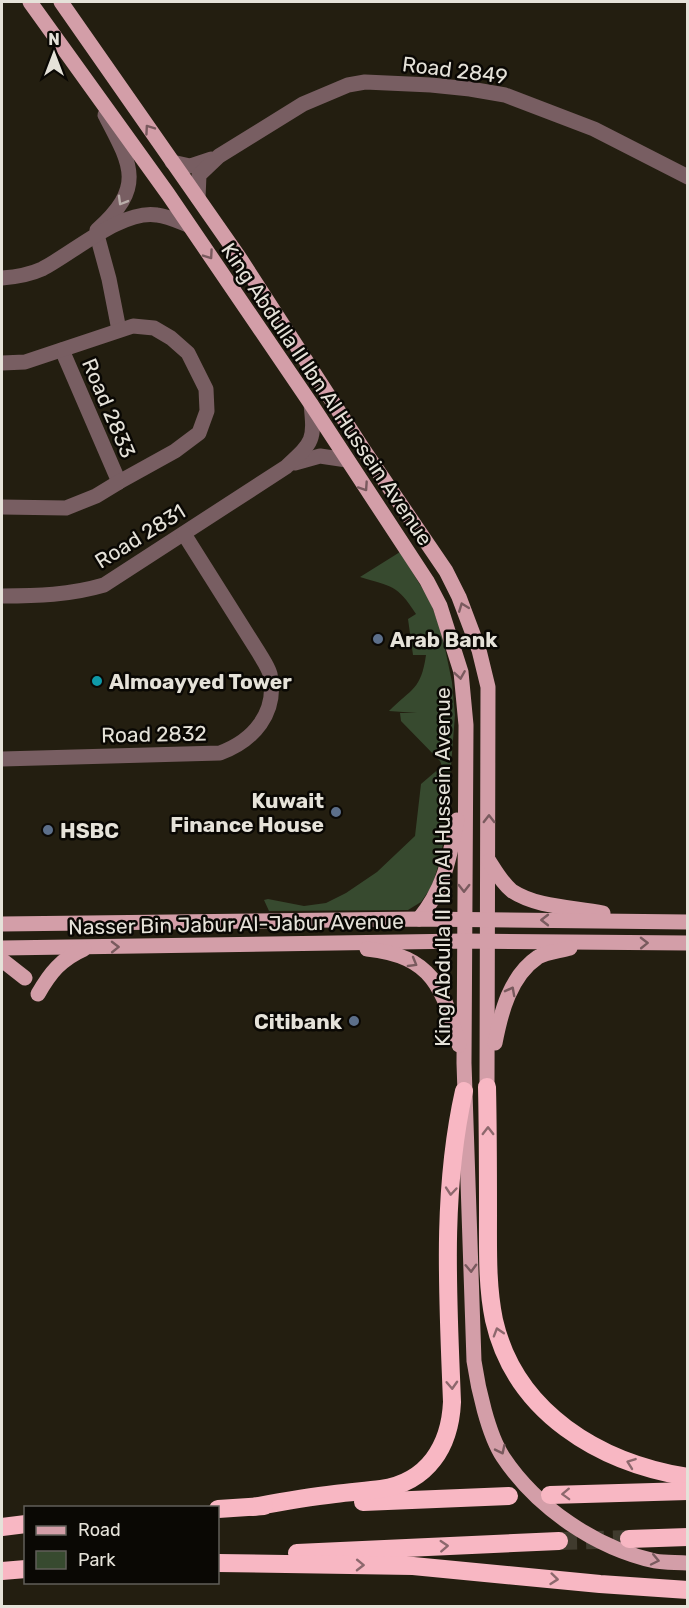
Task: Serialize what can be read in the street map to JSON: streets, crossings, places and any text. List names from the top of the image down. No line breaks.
{"streets":{"main road":["King Abdulla II Ibn Al Hussein Avenue","Nasser Bin Jabur Al-Jabur Avenue"],"street":["Road 2849","Road 2833","Road 2831","Road 2832"]},"crossings":[["Road 2849","King Abdulla II Ibn Al Hussein Avenue"],["King Abdulla II Ibn Al Hussein Avenue","Road 2831"],["King Abdulla II Ibn Al Hussein Avenue","Nasser Bin Jabur Al-Jabur Avenue"],["Road 2831","Road 2832"]],"places":["Arab Bank","Almoayyed Tower","Kuwait Finance House","HSBC","Citibank"],"legend":["Road","Park"],"north":"top"}
